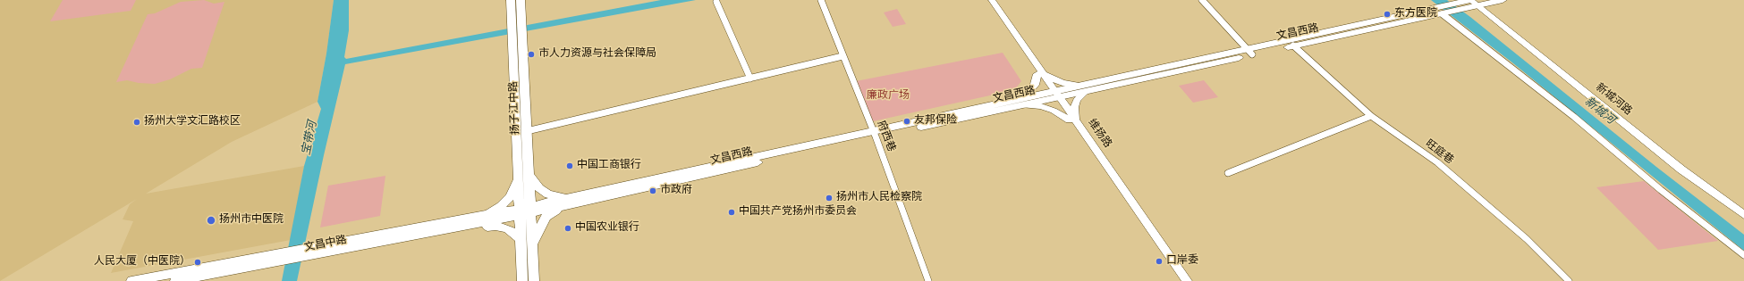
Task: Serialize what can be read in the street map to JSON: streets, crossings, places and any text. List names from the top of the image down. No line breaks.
{"streets":{"main road":["文昌西路","新城河路","扬子江中路","维扬路","文昌中路"],"street":["府西巷","旺庭巷"]},"crossings":[["文昌西路","新城河路"],["文昌西路","扬子江中路"],["文昌西路","维扬路"],["文昌西路","府西巷"],["文昌西路","旺庭巷"],["文昌西路","文昌中路"],["扬子江中路","文昌中路"]],"water":["新城河","宝带河"],"parks":["廉政广场"],"places":["东方医院","市人力资源与社会保障局","友邦保险","扬州大学文汇路校区","中国工商银行","市政府","扬州市人民检察院","中国共产党扬州市委员会","扬州市中医院","中国农业银行","口岸委","人民大厦（中医院）"]}
